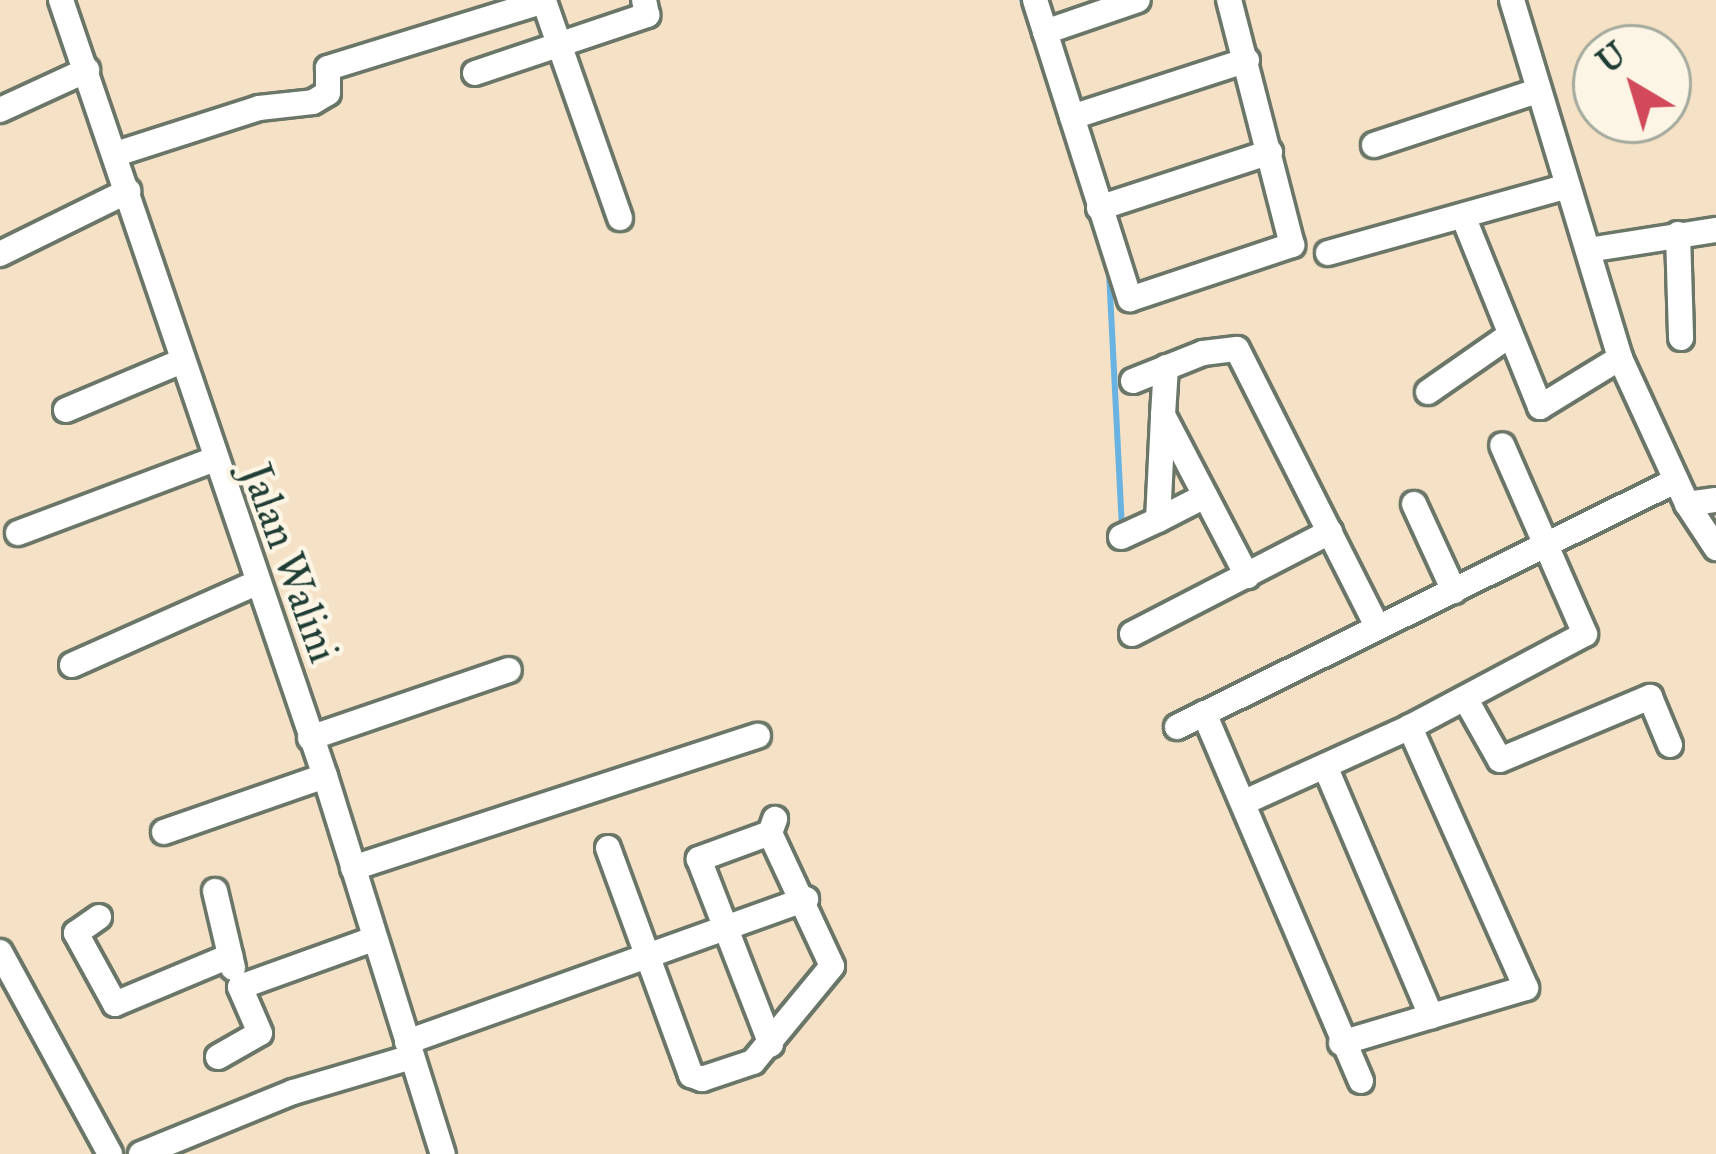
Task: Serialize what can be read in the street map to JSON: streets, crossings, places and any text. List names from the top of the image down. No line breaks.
{"streets":{"street":["Jalan Walini"]},"north":"top left"}
